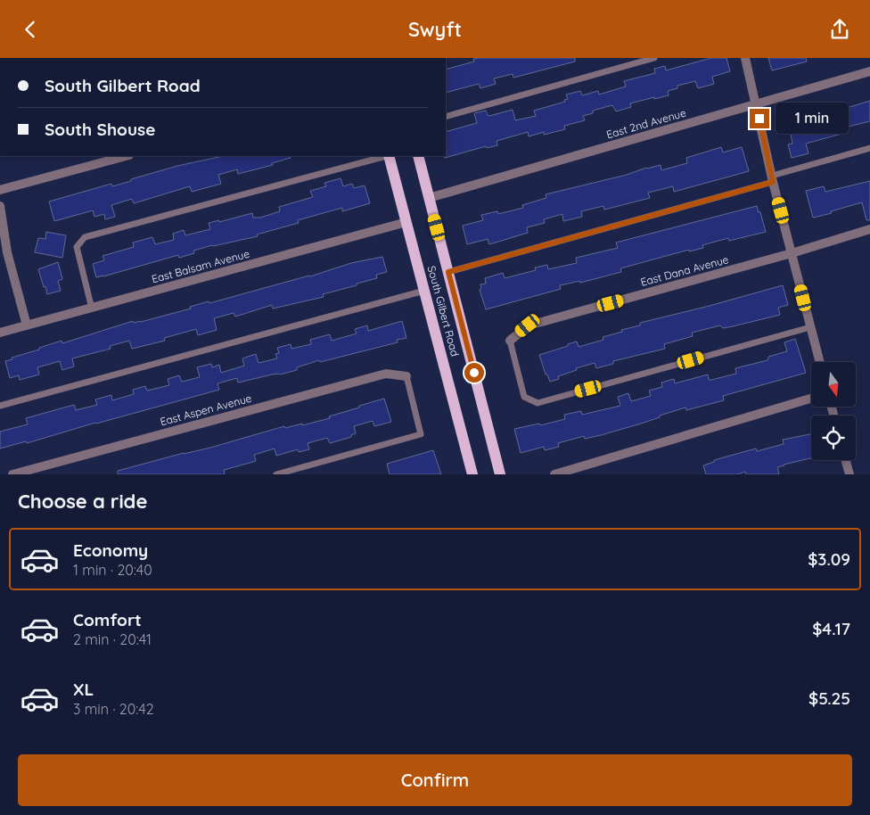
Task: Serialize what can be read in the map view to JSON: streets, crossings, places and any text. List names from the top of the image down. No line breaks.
{"streets":{"main road":["South Gilbert Road"],"street":["East 2nd Avenue","East Balsam Avenue","East Dana Avenue","East Aspen Avenue"]},"crossings":[["East 2nd Avenue","South Gilbert Road"],["East Balsam Avenue","South Gilbert Road"]],"north":"bottom","page":{"header":"Swyft","banner":["South Gilbert Road","South Shouse"],"bubble":"1 min","heading":"Choose a ride","list":[{"name":"Economy","note":"1 min · 20:40","value":"$3.09"},{"name":"Comfort","note":"2 min · 20:41","value":"$4.17"},{"name":"XL","note":"3 min · 20:42","value":"$5.25"}],"buttons":"Confirm"}}
